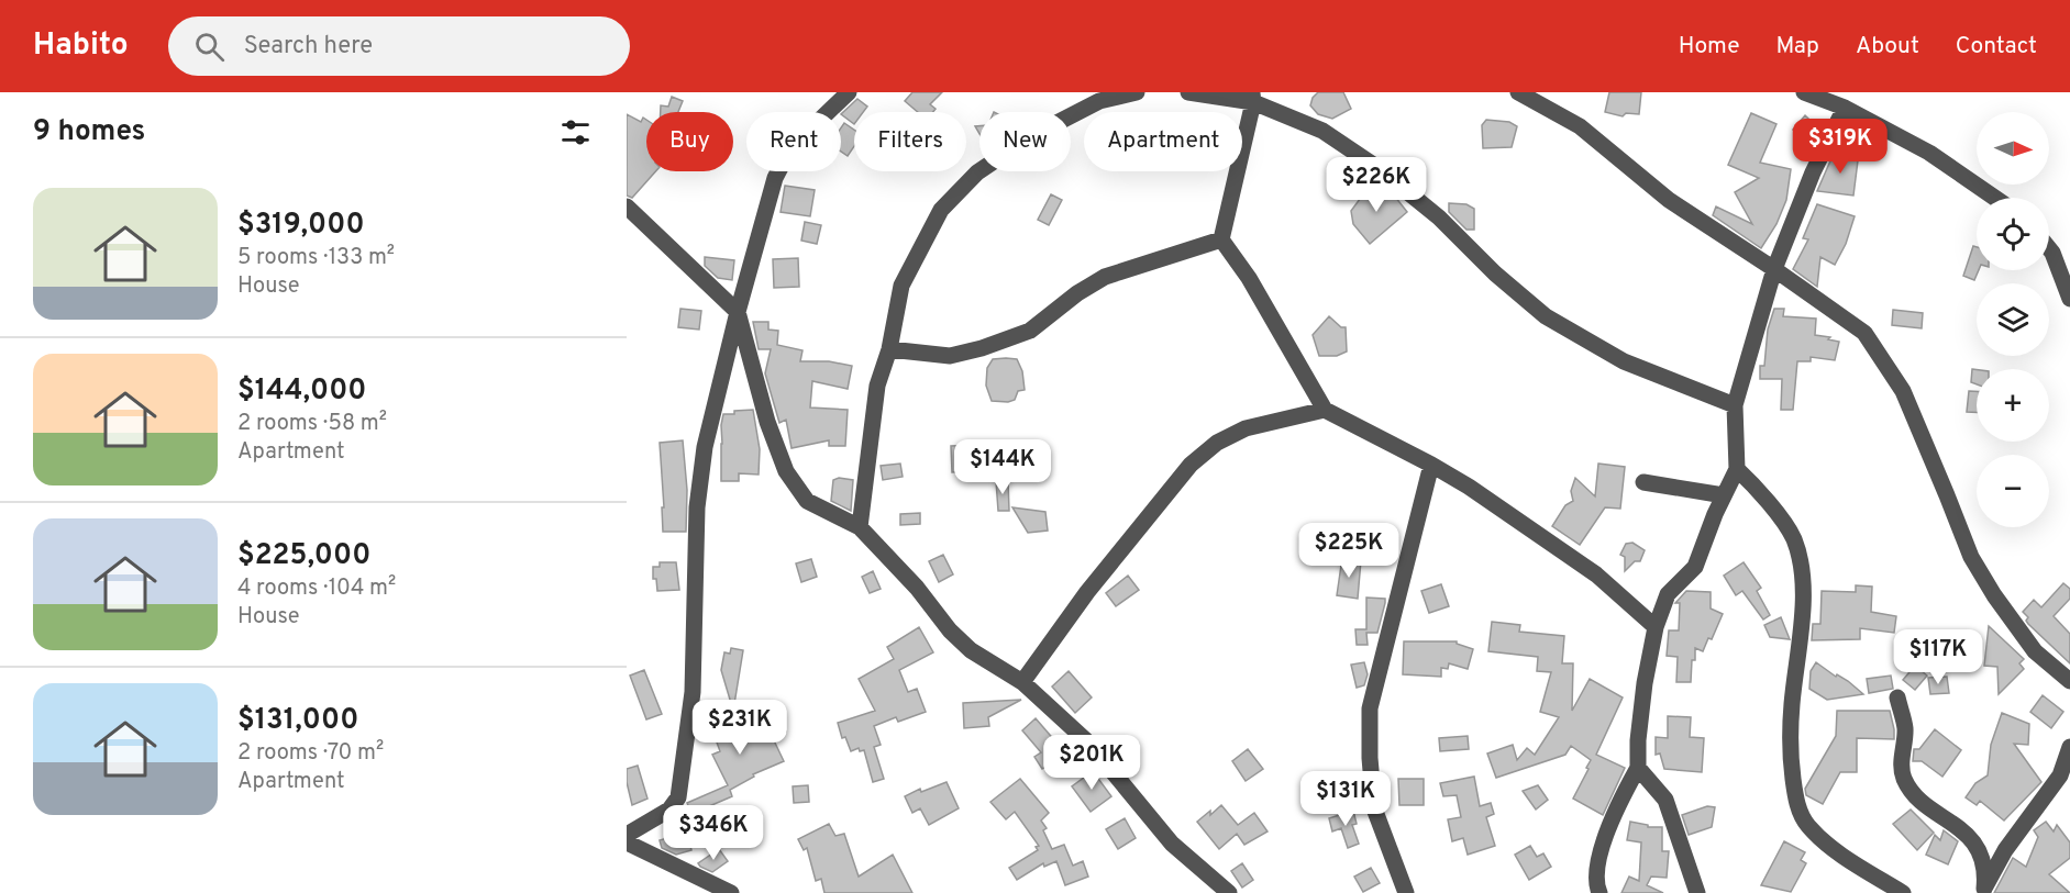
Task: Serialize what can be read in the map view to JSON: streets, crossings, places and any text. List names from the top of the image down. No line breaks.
{"north":"right","page":{"header":"Habito","search":"Search here","nav":["Home","Map","About","Contact"],"heading":"9 homes","map_buttons":["+","−"],"chip":["Buy","Rent","Filters","New","Apartment"],"price":["$319K","$226K","$144K","$225K","$117K","$231K","$201K","$131K","$346K"],"list":[{"name":"$319,000","note":"5 rooms · 133 m² · House"},{"name":"$144,000","note":"2 rooms · 58 m² · Apartment"},{"name":"$225,000","note":"4 rooms · 104 m² · House"},{"name":"$131,000","note":"2 rooms · 70 m² · Apartment"}]}}
